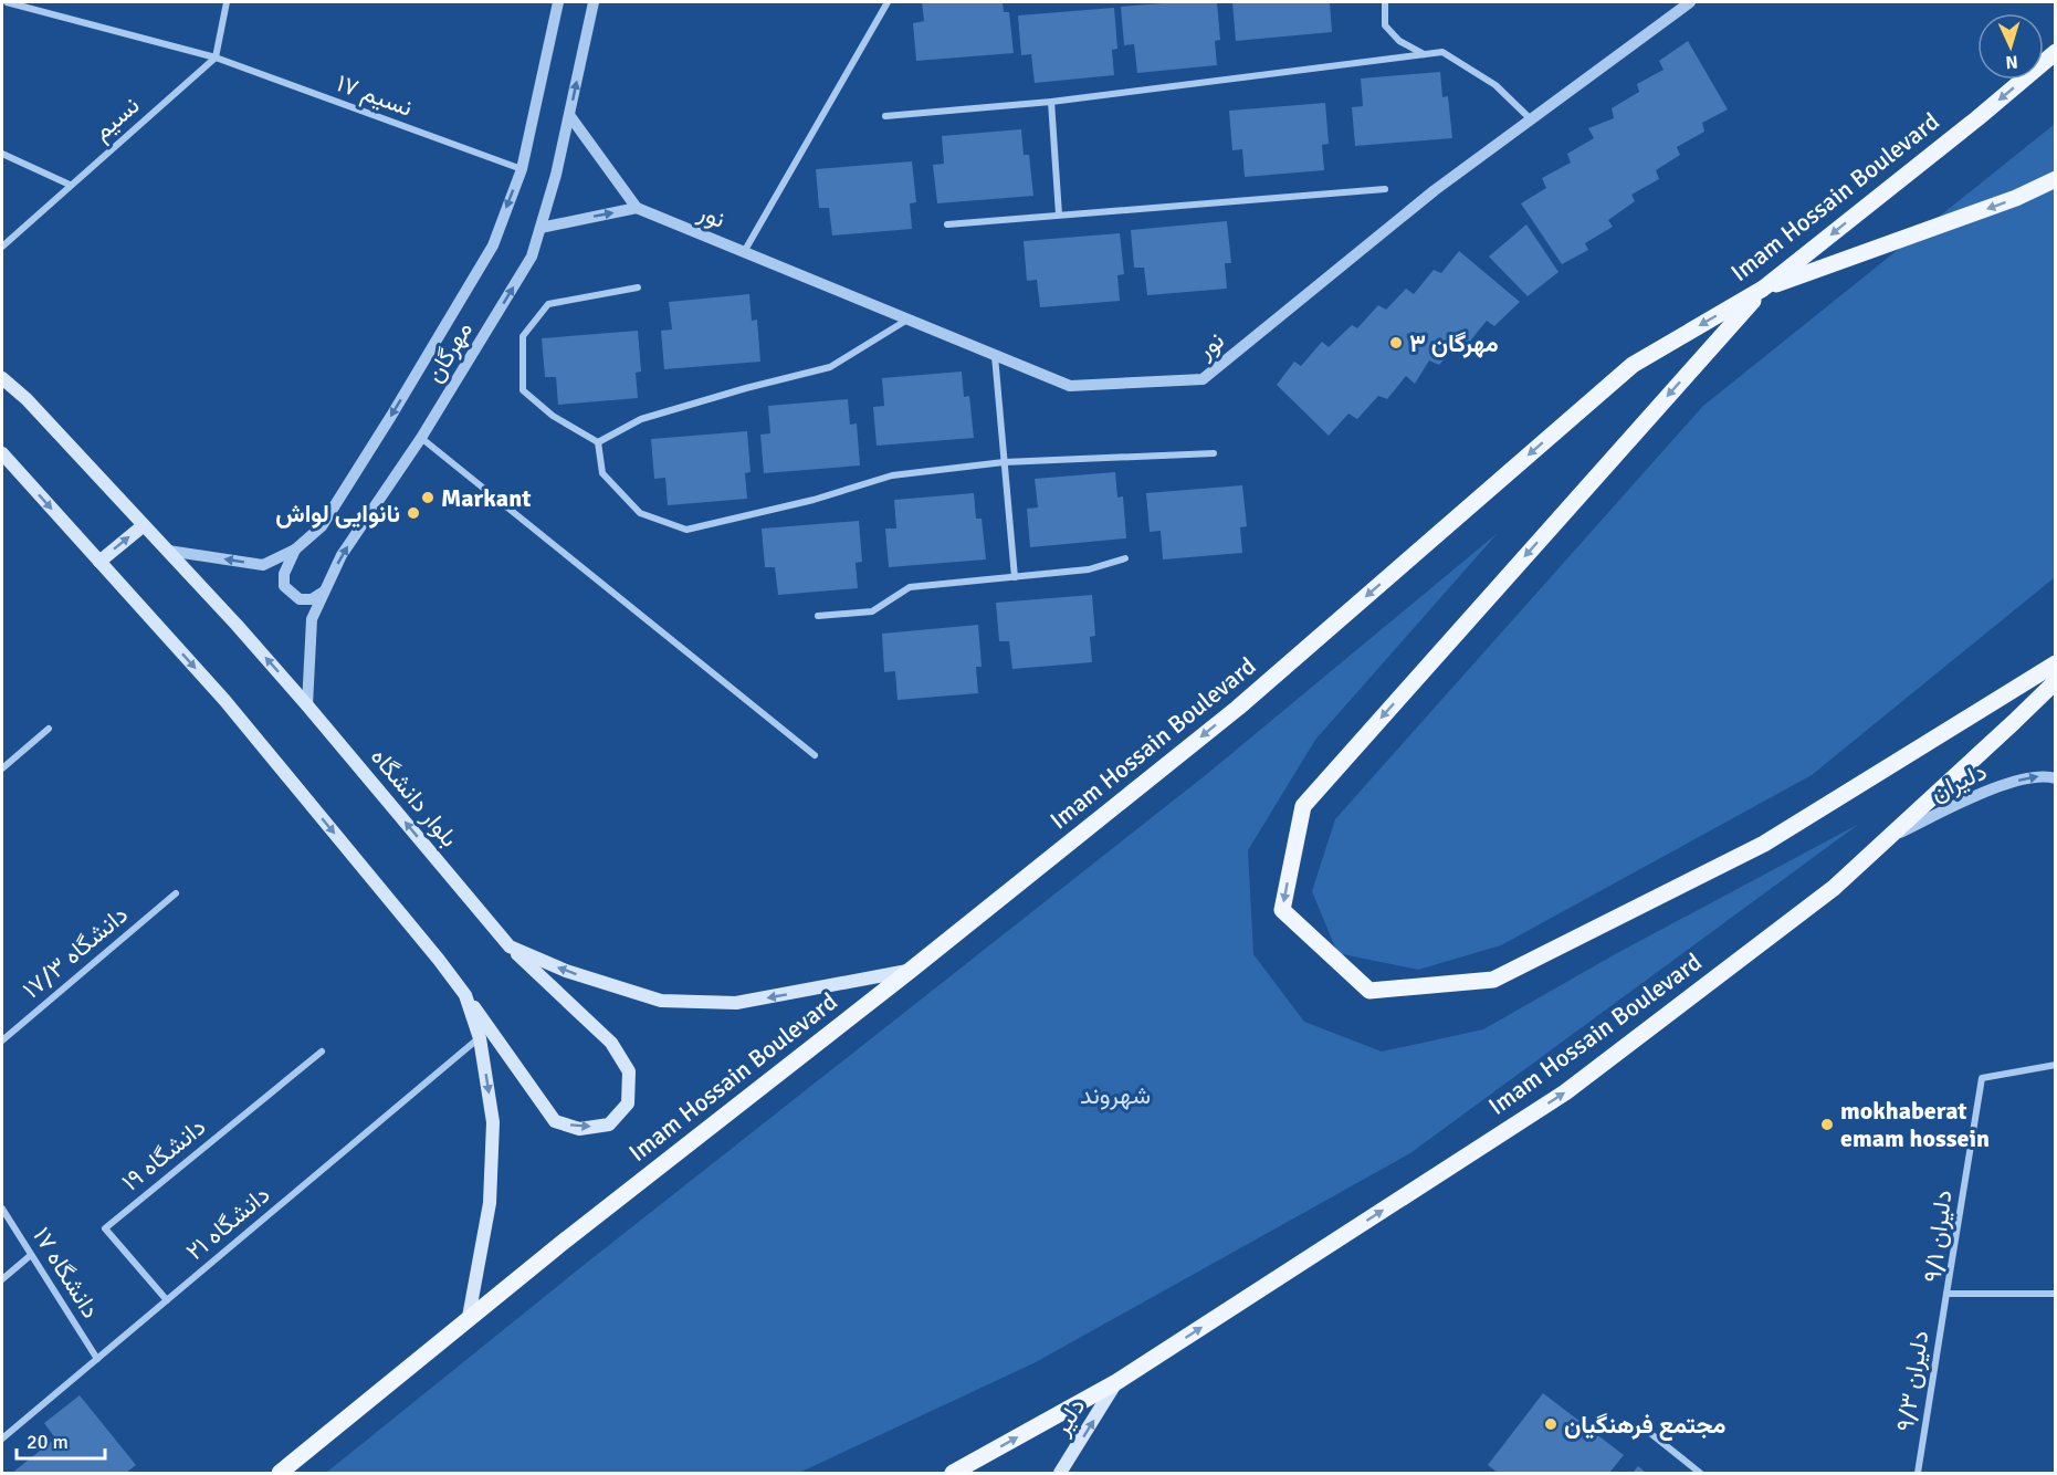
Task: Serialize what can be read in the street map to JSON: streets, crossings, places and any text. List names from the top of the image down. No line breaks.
{"streets":{"main road":["Imam Hossain Boulevard","بلوار دانشگاه","دلیر"],"street":["نسیم ۱۷","نسیم","نور","مهرگان","دلیران","دانشگاه ۱۷/۳","دانشگاه ۱۹","دانشگاه ۲۱","دلیران ۹/۱","دانشگاه ۱۷","دلیران ۹/۳"]},"crossings":[["نسیم ۱۷","نسیم"],["نسیم ۱۷","مهرگان"],["Imam Hossain Boulevard","دلیران"],["Imam Hossain Boulevard","بلوار دانشگاه"],["Imam Hossain Boulevard","دلیر"],["مهرگان","بلوار دانشگاه"],["دانشگاه ۱۹","دانشگاه ۲۱"],["دانشگاه ۲۱","دانشگاه ۱۷"],["دلیران ۹/۱","دلیران ۹/۳"]],"one_way":["دلیران","دلیر"],"parks":["شهروند"],"places":["مهرگان ۳","Markant","نانوایی لواش","mokhaberat emam hossein","مجتمع فرهنگیان"],"scale_bar":"20 m","north":"bottom"}
